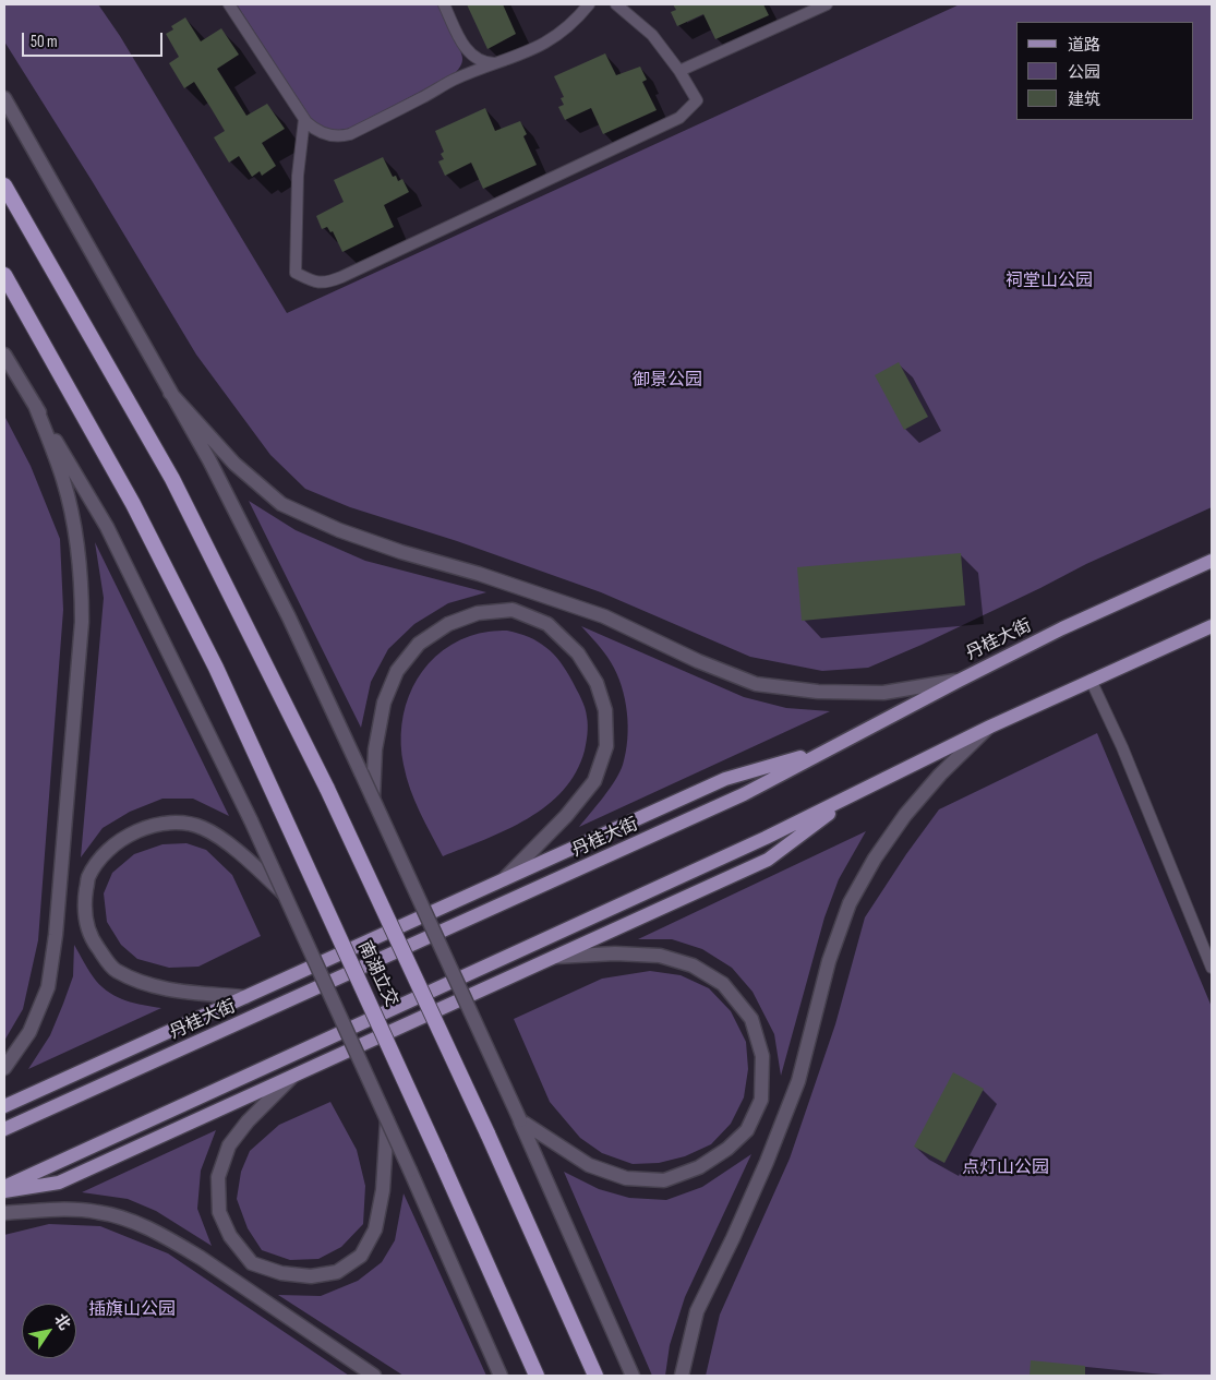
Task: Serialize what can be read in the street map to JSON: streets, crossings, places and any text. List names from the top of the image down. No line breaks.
{"streets":{"highway":["南湖立交"],"main road":["丹桂大街"]},"parks":["祠堂山公园","御景公园","点灯山公园","插旗山公园"],"legend":["道路","公园","建筑"],"scale_bar":"50 m","north":"top right"}
